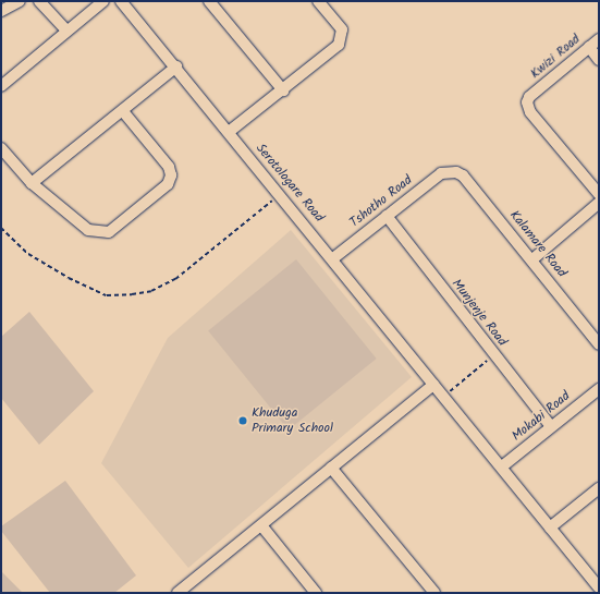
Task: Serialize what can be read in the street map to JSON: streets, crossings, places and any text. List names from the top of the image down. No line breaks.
{"streets":{"street":["Kwizi Road","Serotologare Road","Tshotho Road","Kalamare Road","Munjenje Road","Mokabi Road"]},"crossings":[["Serotologare Road","Tshotho Road"],["Serotologare Road","Mokabi Road"],["Tshotho Road","Kalamare Road"],["Tshotho Road","Munjenje Road"],["Munjenje Road","Mokabi Road"]],"places":["Khuduga Primary School"]}
